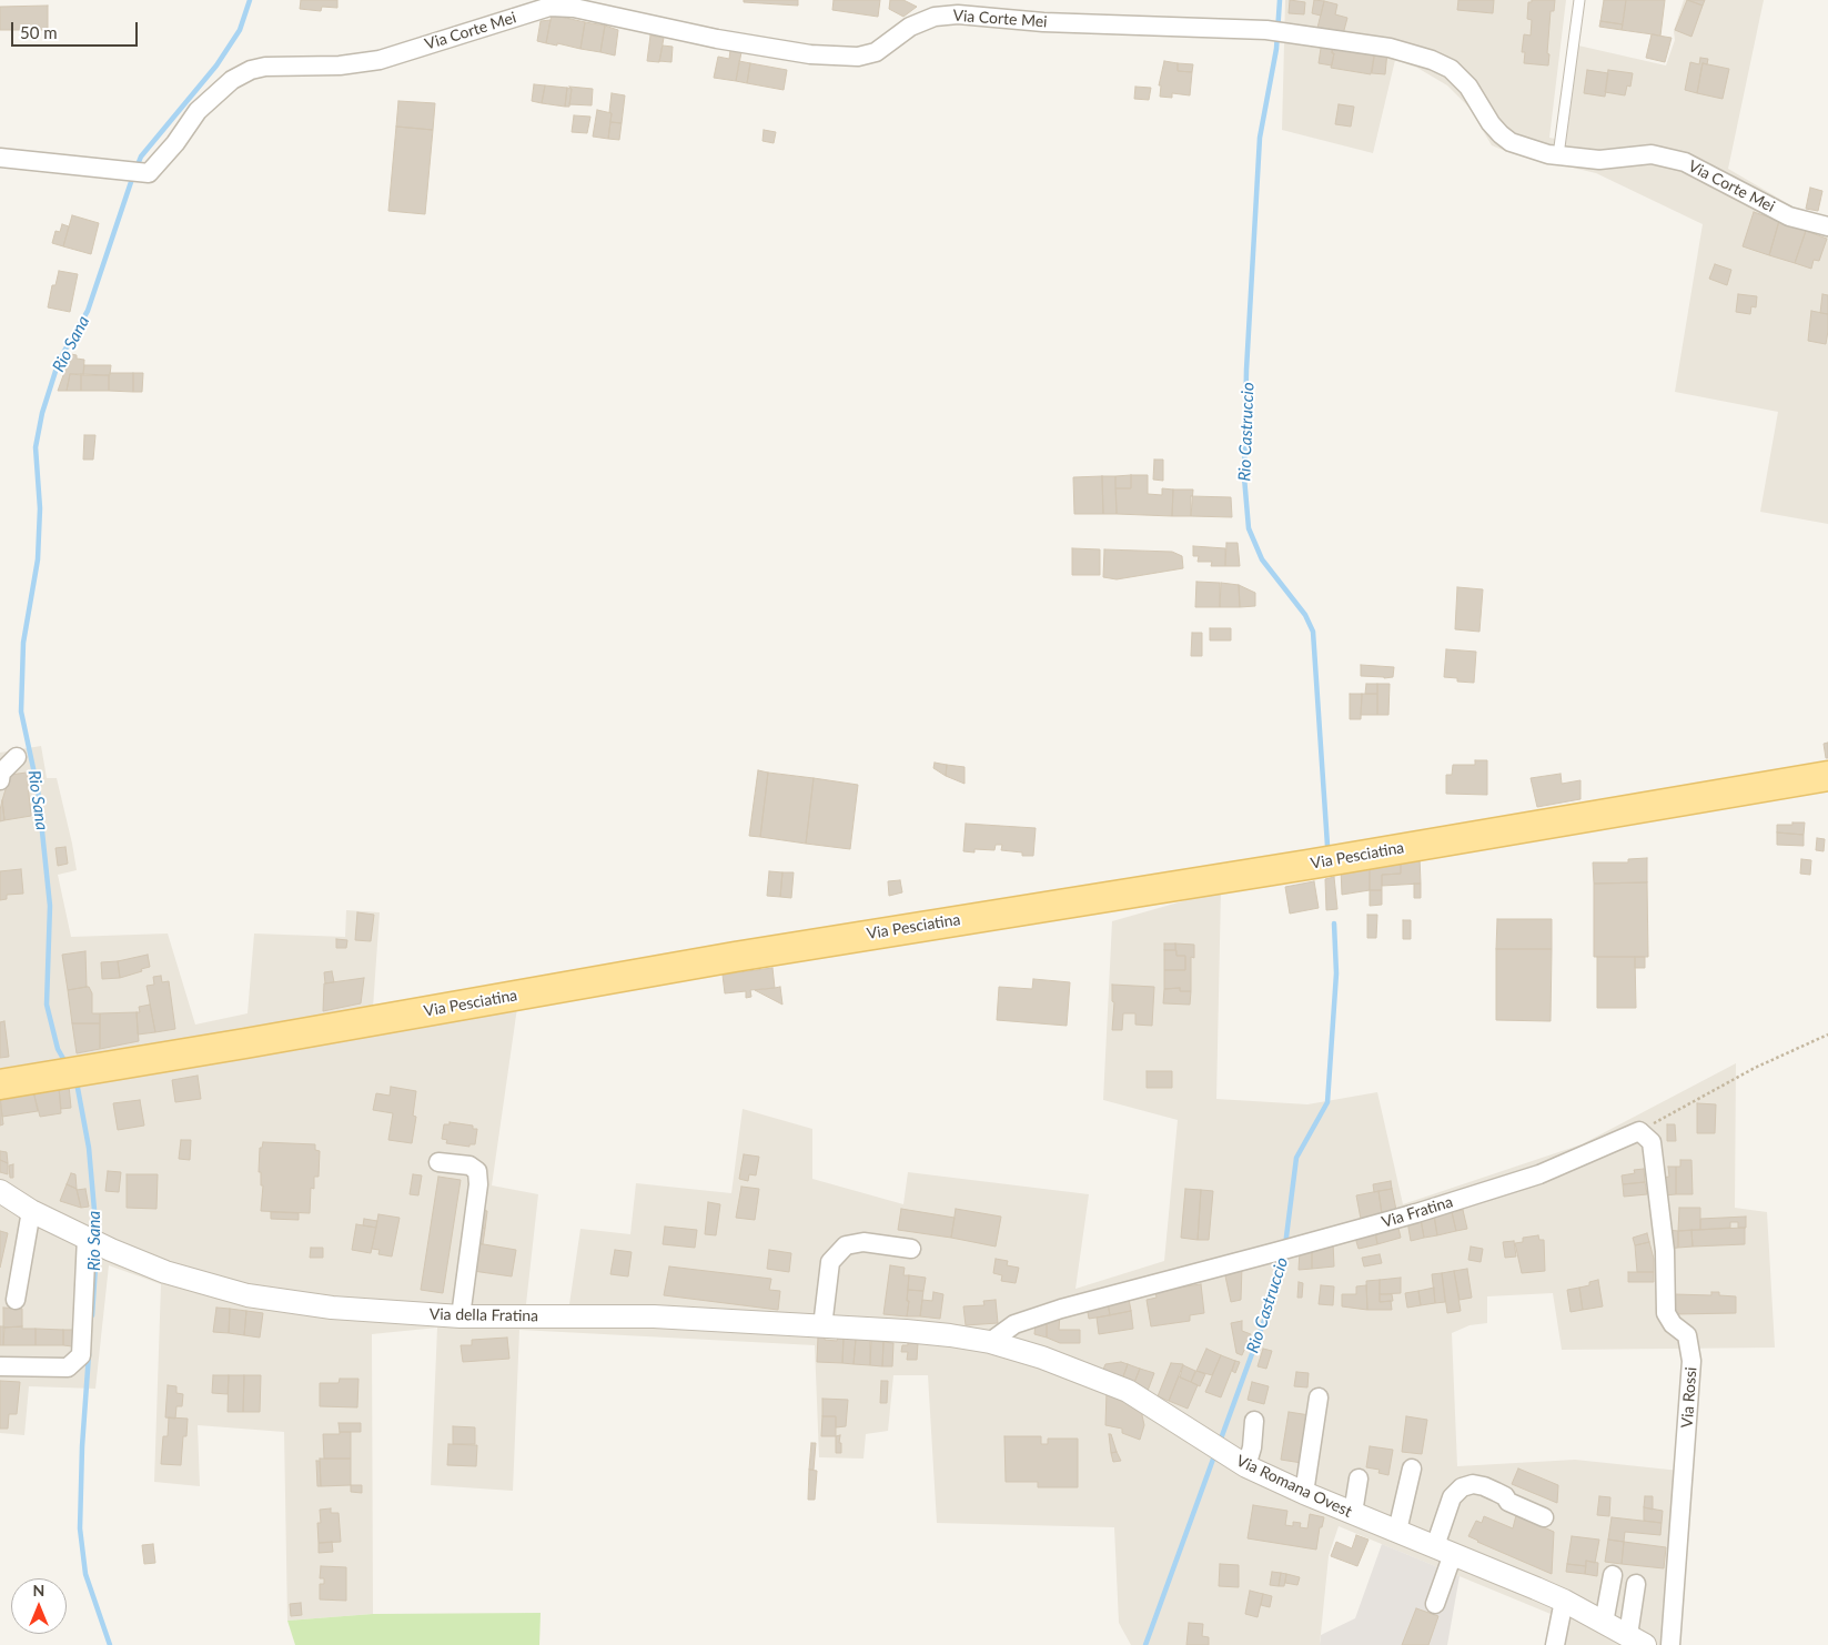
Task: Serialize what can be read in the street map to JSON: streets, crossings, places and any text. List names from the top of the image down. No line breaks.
{"streets":{"main road":["Via Pesciatina"],"street":["Via Corte Mei","Via Fratina","Via della Fratina","Via Rossi","Via Romana Ovest"]},"crossings":[["Via Fratina","Via della Fratina"],["Via Fratina","Via Rossi"],["Via Fratina","Via Romana Ovest"],["Via della Fratina","Via Romana Ovest"]],"water":["Rio Sana","Rio Castruccio"],"scale_bar":"50 m","north":"top"}
